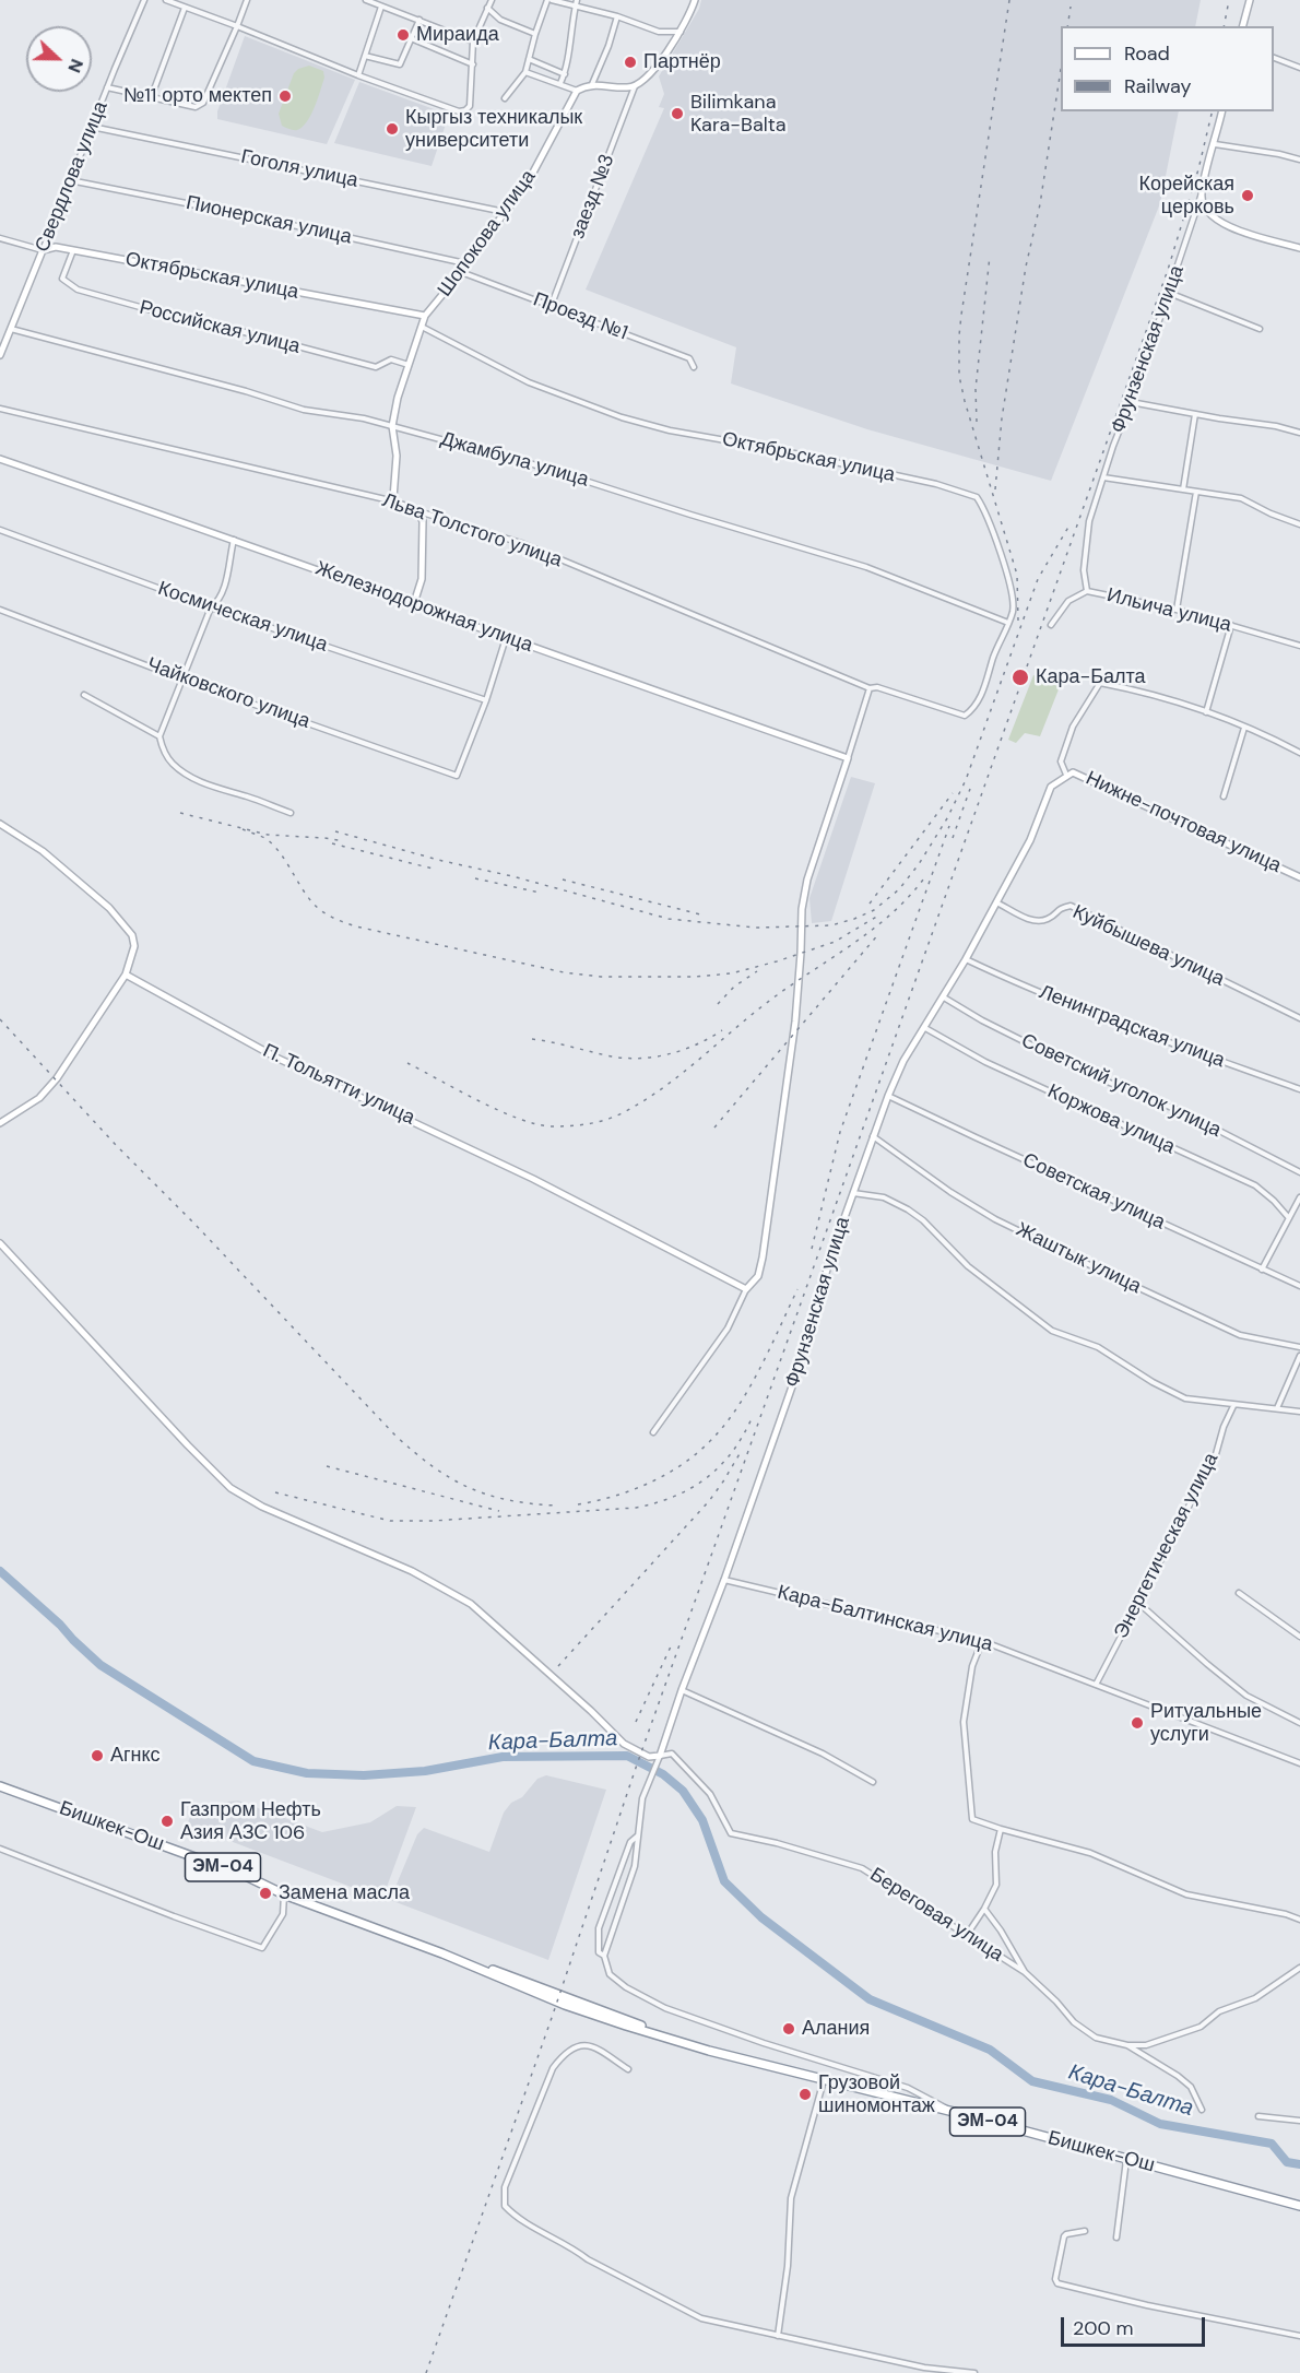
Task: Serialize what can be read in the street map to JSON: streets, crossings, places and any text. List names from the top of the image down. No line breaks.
{"streets":{"highway":["Бишкек-Ош","ЭМ-04"],"street":["Гоголя улица","Свердлова улица","заезд №3","Пионерская улица","Шопокова улица","Октябрьская улица","Проезд №1","Российская улица","Фрунзенская улица","Джамбула улица","Льва Толстого улица","Железнодорожная улица","Ильича улица","Космическая улица","Чайковского улица","Нижне-почтовая улица","Куйбышева улица","Ленинградская улица","П. Тольятти улица","Советский уголок улица","Коржова улица","Советская улица","Жаштык улица","Энергетическая улица","Кара-Балтинская улица","Береговая улица"]},"crossings":[["Гоголя улица","Свердлова улица"],["Гоголя улица","Шопокова улица"],["Свердлова улица","Пионерская улица"],["Свердлова улица","Октябрьская улица"],["Свердлова улица","Джамбула улица"],["заезд №3","Проезд №1"],["Пионерская улица","Шопокова улица"],["Шопокова улица","Октябрьская улица"],["Шопокова улица","Проезд №1"],["Шопокова улица","Российская улица"],["Шопокова улица","Джамбула улица"],["Шопокова улица","Льва Толстого улица"],["Октябрьская улица","Российская улица"],["Октябрьская улица","Джамбула улица"],["Октябрьская улица","Льва Толстого улица"],["Фрунзенская улица","Ильича улица"],["Фрунзенская улица","Нижне-почтовая улица"],["Фрунзенская улица","Куйбышева улица"],["Фрунзенская улица","Ленинградская улица"],["Фрунзенская улица","Советский уголок улица"],["Фрунзенская улица","Коржова улица"],["Фрунзенская улица","Советская улица"],["Фрунзенская улица","Жаштык улица"],["Фрунзенская улица","Кара-Балтинская улица"],["Фрунзенская улица","Береговая улица"],["Космическая улица","Чайковского улица"],["Энергетическая улица","Кара-Балтинская улица"]],"water":["Кара-Балта"],"places":["Мираида","Партнёр","№11 орто мектеп","Bilimkana Kara-Balta","Кыргыз техникалык университети","Корейская церковь","Кара-Балта","Ритуальные услуги","Агнкс","Газпром Нефть Азия АЗС 106","Замена масла","Алания","Грузовой шиномонтаж"],"legend":["Road","Railway"],"scale_bar":"200 m","north":"right"}
